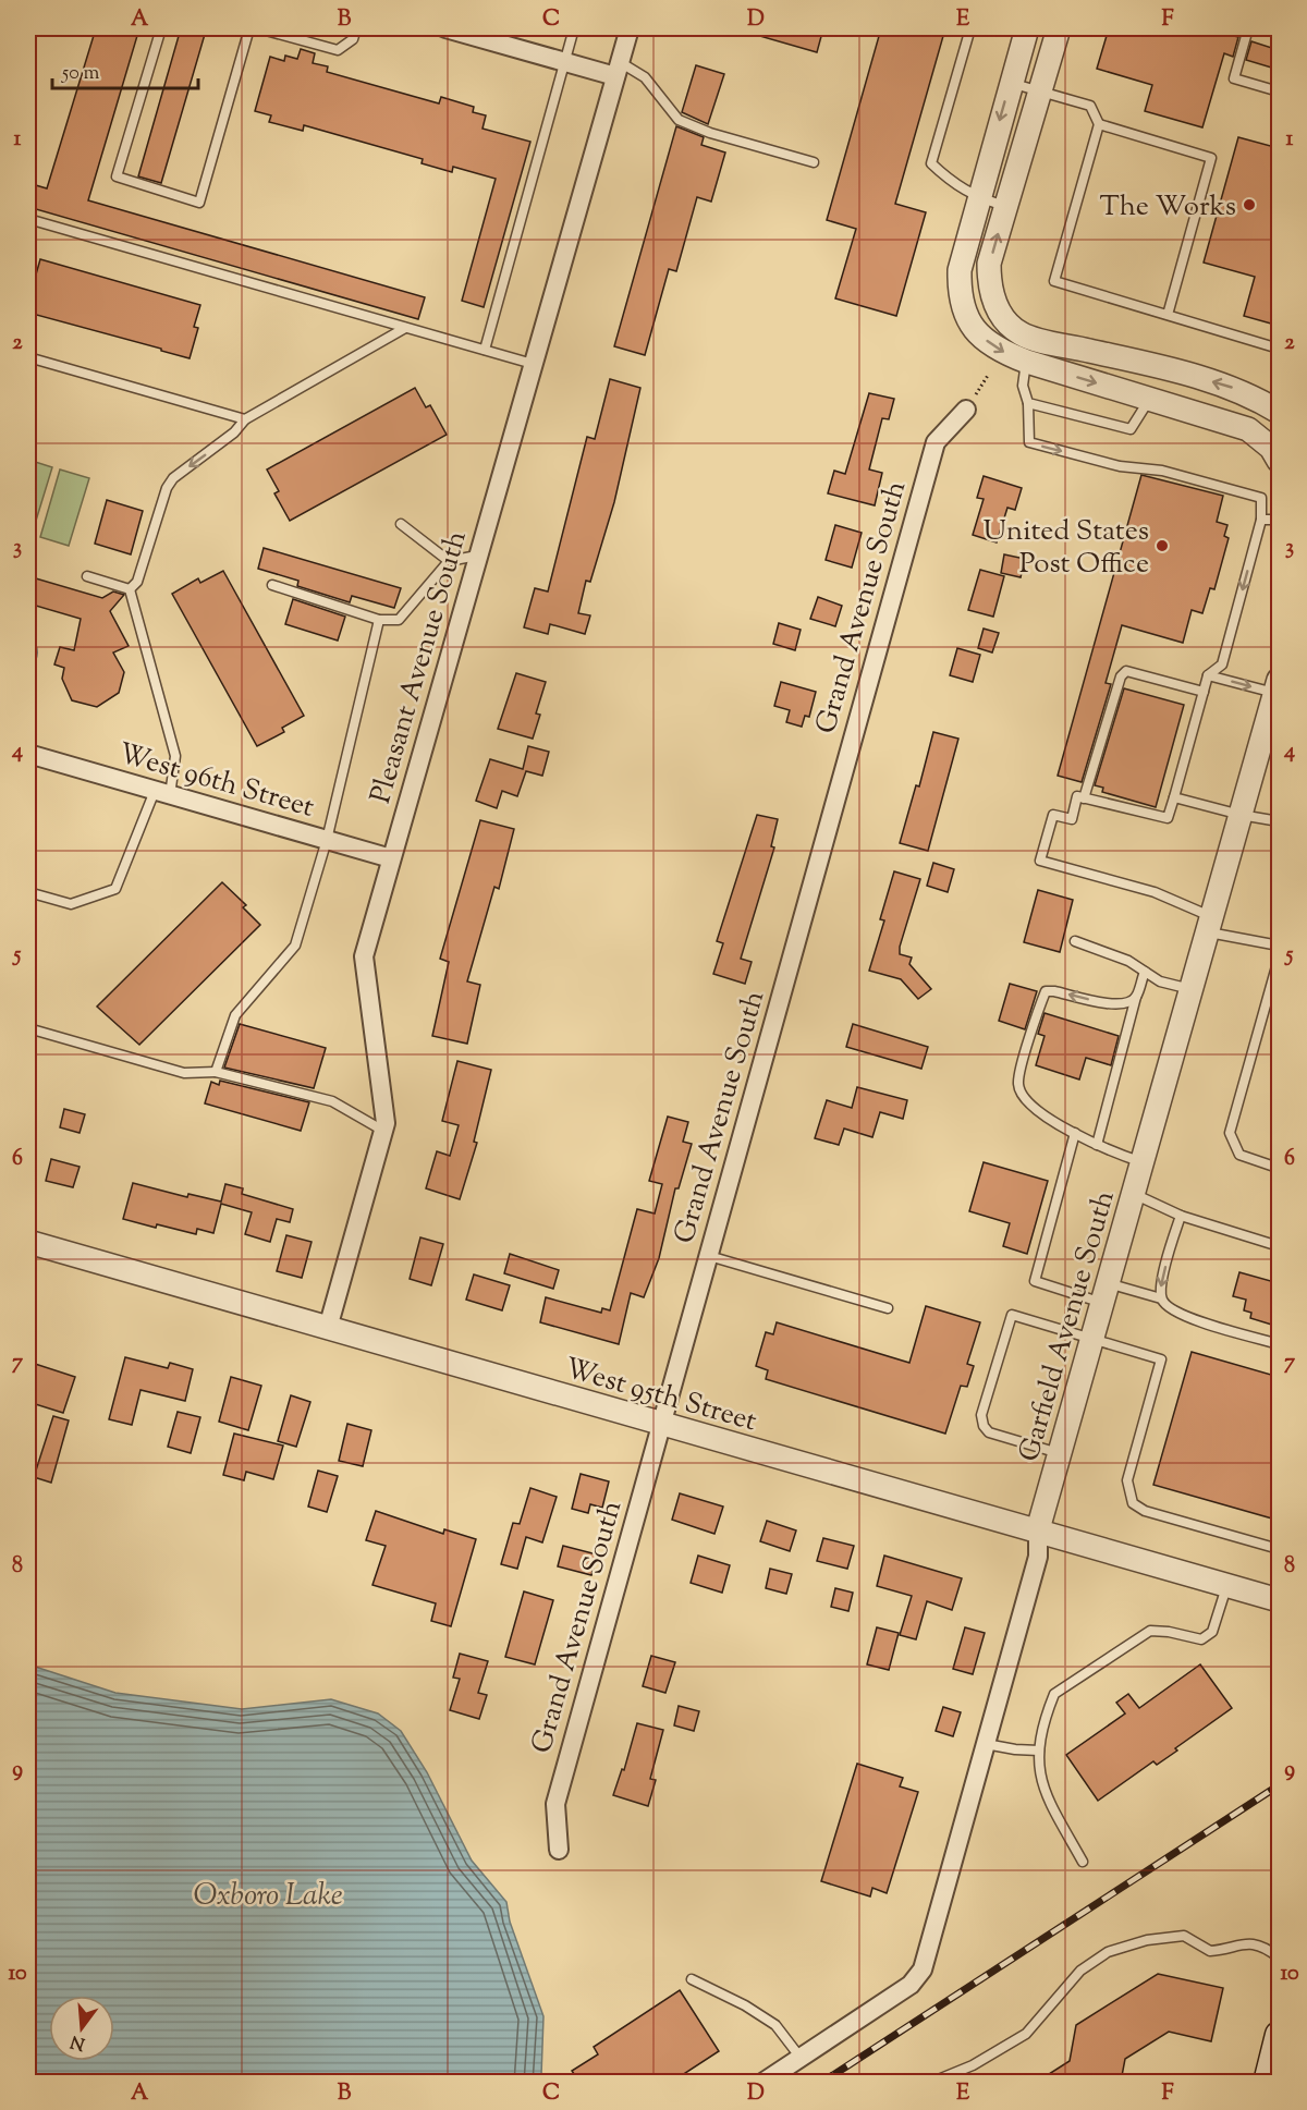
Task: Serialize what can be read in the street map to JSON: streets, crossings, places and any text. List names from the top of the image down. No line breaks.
{"streets":{"street":["Grand Avenue South","Pleasant Avenue South","West 96th Street","Garfield Avenue South","West 95th Street"]},"crossings":[["Grand Avenue South","West 95th Street"],["Pleasant Avenue South","West 96th Street"],["Pleasant Avenue South","West 95th Street"],["Garfield Avenue South","West 95th Street"]],"water":["Oxboro Lake"],"places":["The Works","United States Post Office"],"scale_bar":"50 m","north":"bottom","grid":{"columns":["A","B","C","D","E","F"],"rows":["1","2","3","4","5","6","7","8","9","10"]}}
